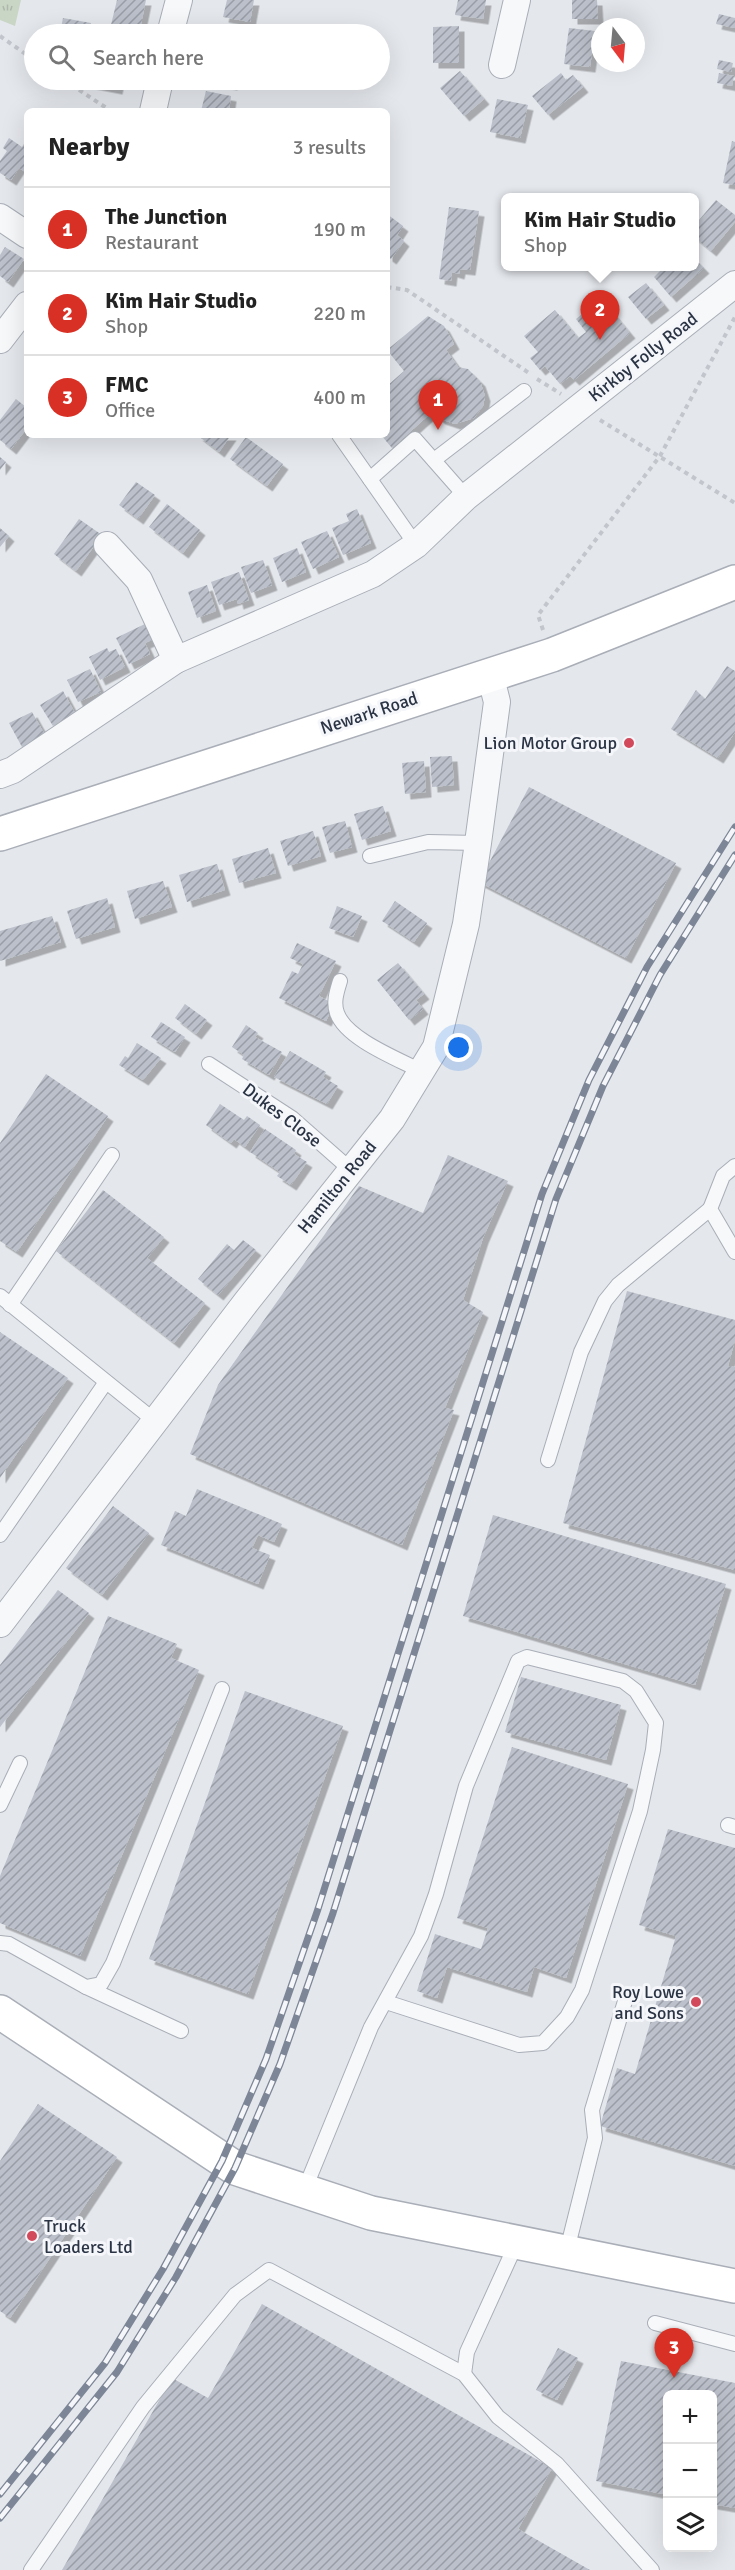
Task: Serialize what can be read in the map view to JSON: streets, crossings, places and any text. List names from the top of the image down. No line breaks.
{"streets":{"main road":["Newark Road"],"street":["Kirkby Folly Road","Hamilton Road"],"lane":["Dukes Close"]},"crossings":[["Newark Road","Hamilton Road"],["Dukes Close","Hamilton Road"]],"places":["Lion Motor Group","Roy Lowe and Sons","Truck Loaders Ltd"],"north":"bottom","page":{"search":"Search here","heading":["Nearby","3 results"],"list":[{"mark":"1","name":"The Junction","note":"Restaurant","value":"190 m"},{"mark":"2","name":"Kim Hair Studio","note":"Shop","value":"220 m"},{"mark":"3","name":"FMC","note":"Office","value":"400 m"}],"popup":["Kim Hair Studio","Shop"],"pins":["2","1","3"],"map_buttons":["+","−"]}}
